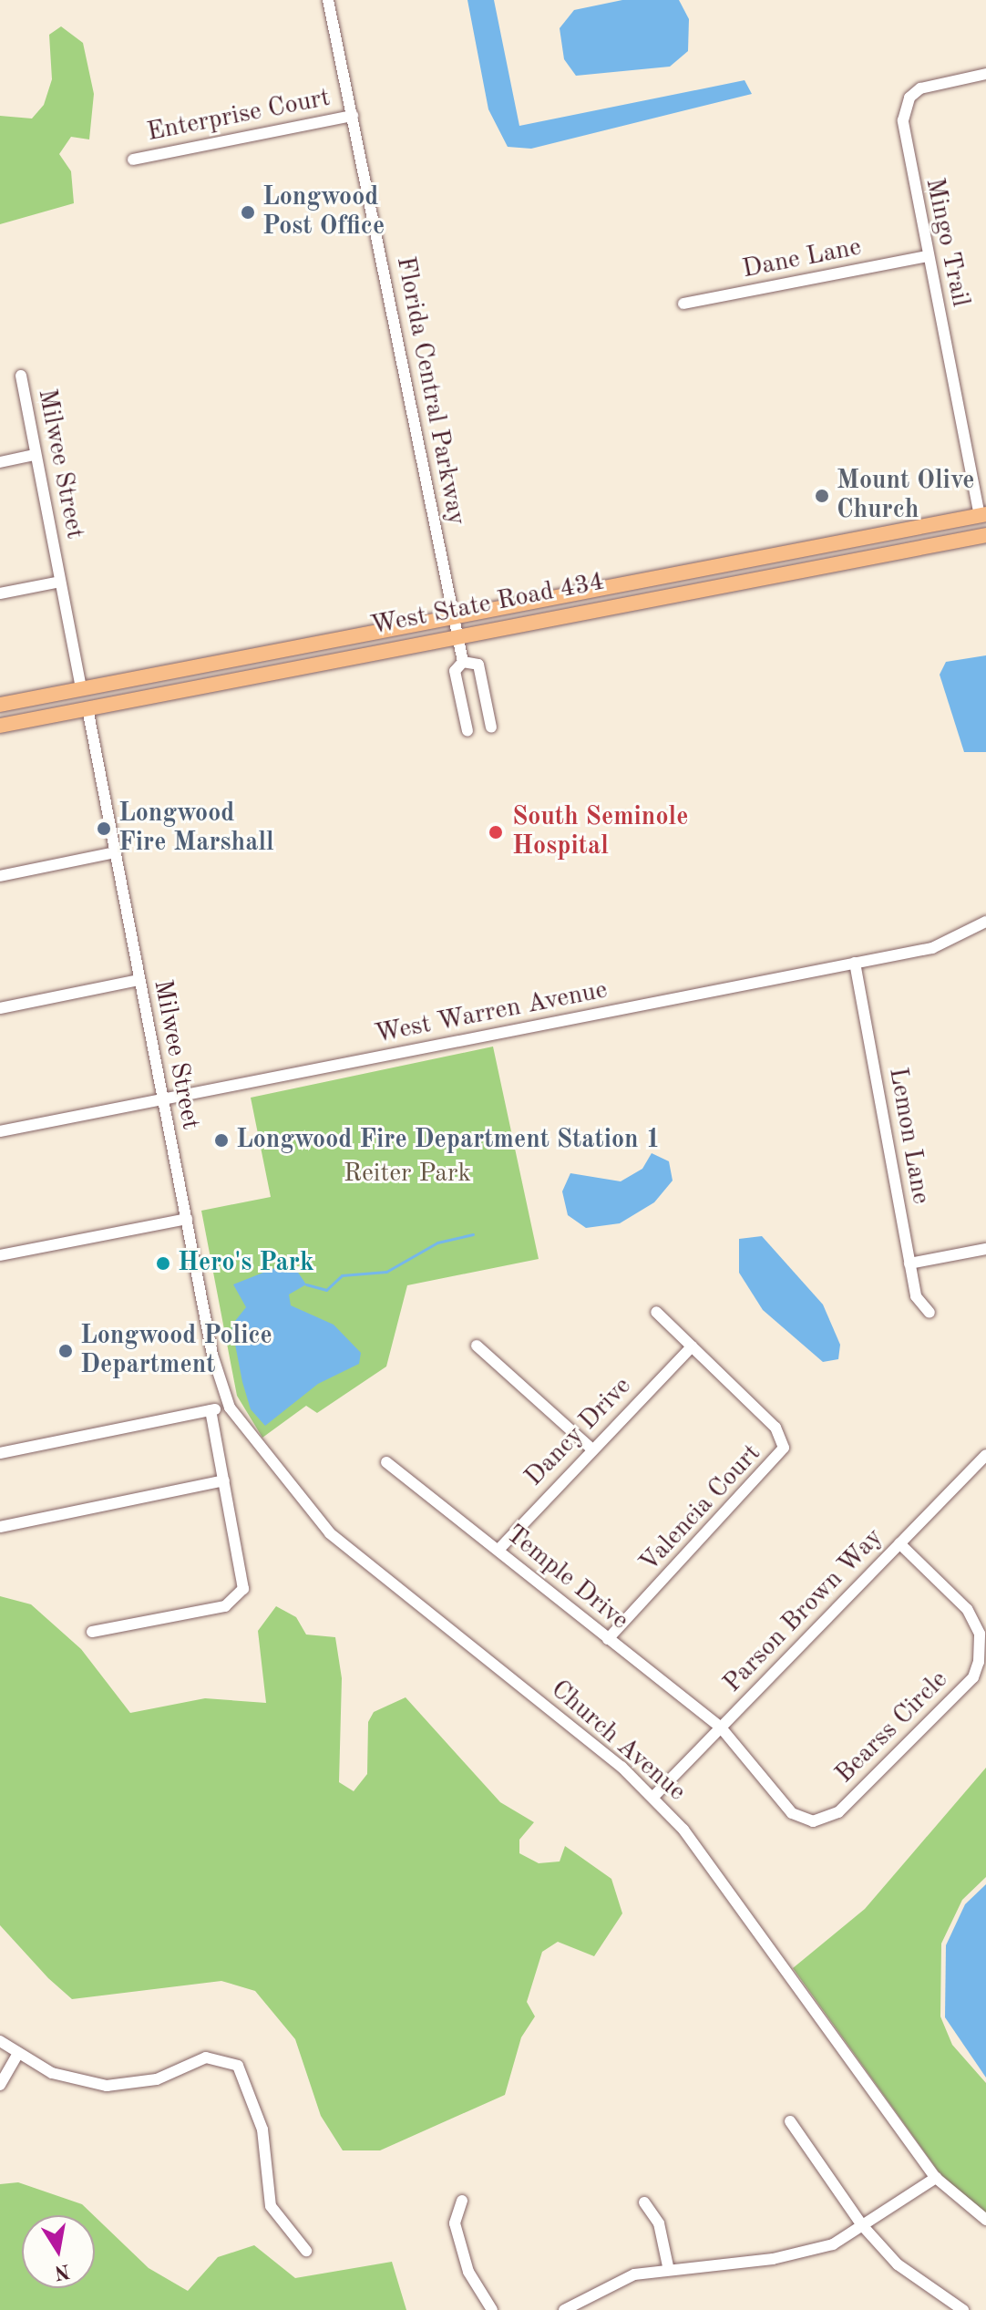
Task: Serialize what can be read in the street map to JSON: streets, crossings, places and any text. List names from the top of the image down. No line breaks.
{"streets":{"main road":["West State Road 434"],"street":["Enterprise Court","Mingo Trail","Dane Lane","Florida Central Parkway","Milwee Street","West Warren Avenue","Lemon Lane","Dancy Drive","Valencia Court","Temple Drive","Parson Brown Way","Bearss Circle","Church Avenue"]},"crossings":[["Enterprise Court","Florida Central Parkway"],["Mingo Trail","Dane Lane"],["Mingo Trail","West State Road 434"],["Florida Central Parkway","West State Road 434"],["Milwee Street","West State Road 434"],["Milwee Street","West Warren Avenue"],["Milwee Street","Church Avenue"],["West Warren Avenue","Lemon Lane"],["Dancy Drive","Valencia Court"],["Dancy Drive","Temple Drive"],["Valencia Court","Temple Drive"],["Temple Drive","Parson Brown Way"],["Temple Drive","Bearss Circle"],["Parson Brown Way","Bearss Circle"],["Parson Brown Way","Church Avenue"]],"parks":["Reiter Park"],"places":["Longwood Post Office","Mount Olive Church","Longwood Fire Marshall","South Seminole Hospital","Longwood Fire Department Station 1","Hero's Park","Longwood Police Department"],"north":"bottom"}
